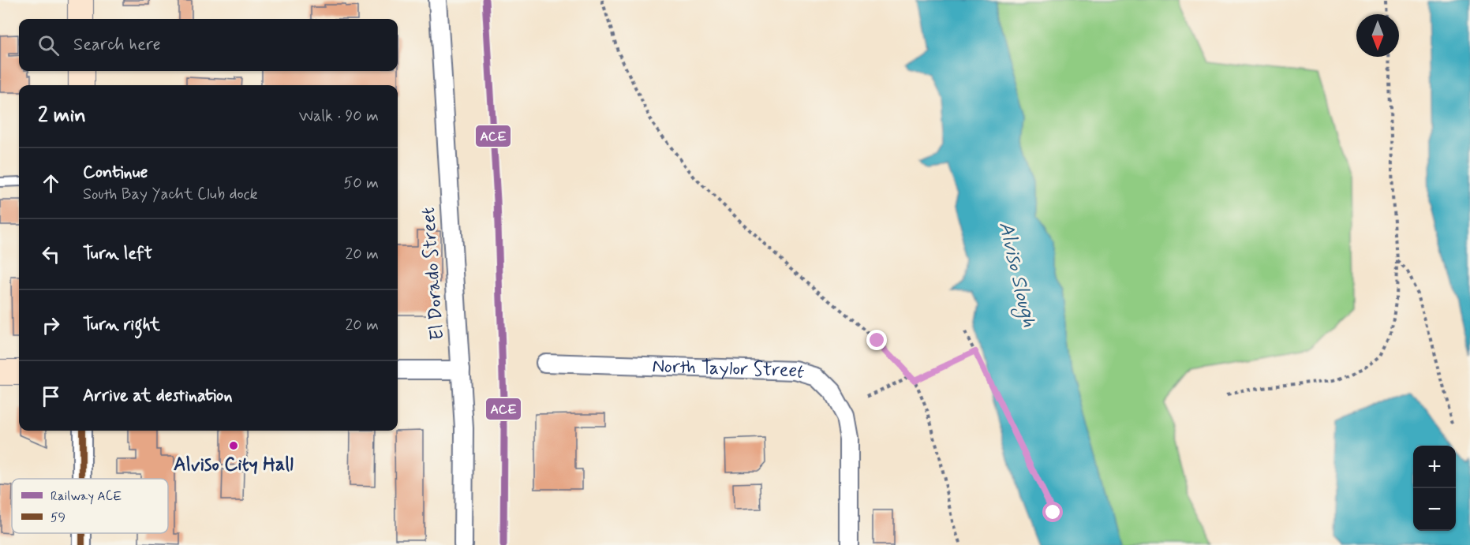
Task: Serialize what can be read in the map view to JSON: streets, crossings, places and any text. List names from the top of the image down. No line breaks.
{"streets":{"street":["El Dorado Street","North Taylor Street"]},"water":["Alviso Slough"],"places":["Alviso City Hall"],"lines":["rail line ACE","transit line 59"],"legend":["Railway ACE","59"],"north":"bottom","page":{"search":"Search here","heading":["2 min","Walk · 90 m"],"list":[["Continue","South Bay Yacht Club dock","50 m"],["Turn left","20 m"],["Turn right","20 m"],"Arrive at destination"],"map_buttons":["+","−"]}}
